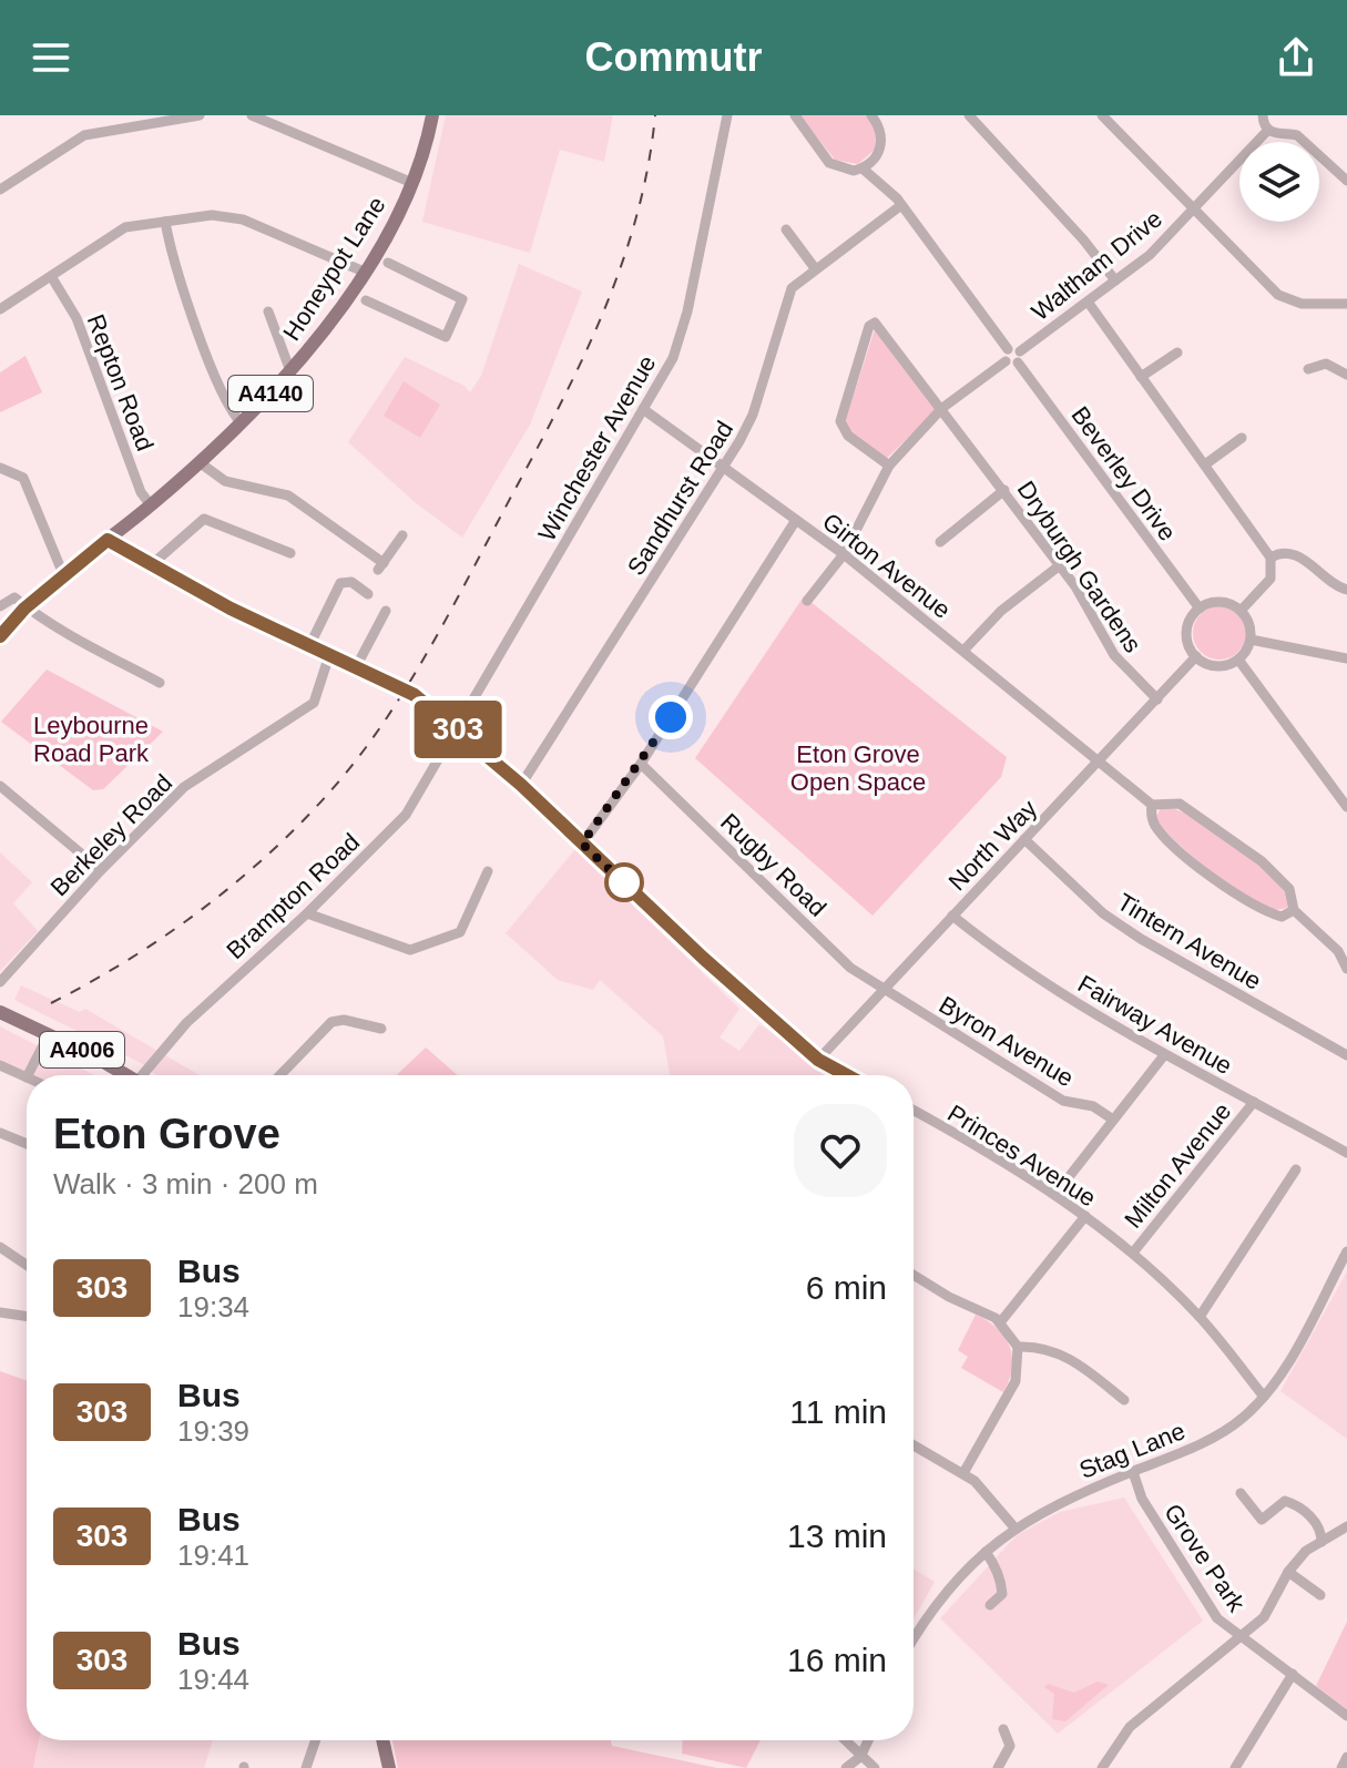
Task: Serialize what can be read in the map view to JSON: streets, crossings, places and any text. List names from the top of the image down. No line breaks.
{"streets":{"main road":["Honeypot Lane","A4140","A4006"],"street":["Waltham Drive","Repton Road","Winchester Avenue","Beverley Drive","Sandhurst Road","Girton Avenue","Dryburgh Gardens","Berkeley Road","North Way","Rugby Road","Brampton Road","Tintern Avenue","Fairway Avenue","Byron Avenue","Princes Avenue","Milton Avenue","Stag Lane","Grove Park"]},"crossings":[["Waltham Drive","Beverley Drive"],["Waltham Drive","Girton Avenue"],["Waltham Drive","Dryburgh Gardens"],["Honeypot Lane","Repton Road"],["Winchester Avenue","Girton Avenue"],["Winchester Avenue","Brampton Road"],["Beverley Drive","Sandhurst Road"],["Beverley Drive","North Way"],["Sandhurst Road","Girton Avenue"],["Girton Avenue","North Way"],["Dryburgh Gardens","North Way"],["North Way","Rugby Road"],["North Way","Tintern Avenue"],["North Way","Fairway Avenue"],["North Way","Byron Avenue"],["Rugby Road","Byron Avenue"],["Fairway Avenue","Milton Avenue"],["Princes Avenue","Milton Avenue"],["Princes Avenue","Stag Lane"],["Stag Lane","Grove Park"]],"parks":["Leybourne Road Park","Eton Grove Open Space"],"lines":["bus line 303"],"page":{"header":"Commutr","on_map":"303","heading":["Eton Grove","Walk · 3 min · 200 m"],"list":[{"mark":"303","name":"Bus","note":"19:34","value":"6 min"},{"mark":"303","name":"Bus","note":"19:39","value":"11 min"},{"mark":"303","name":"Bus","note":"19:41","value":"13 min"},{"mark":"303","name":"Bus","note":"19:44","value":"16 min"}]}}
